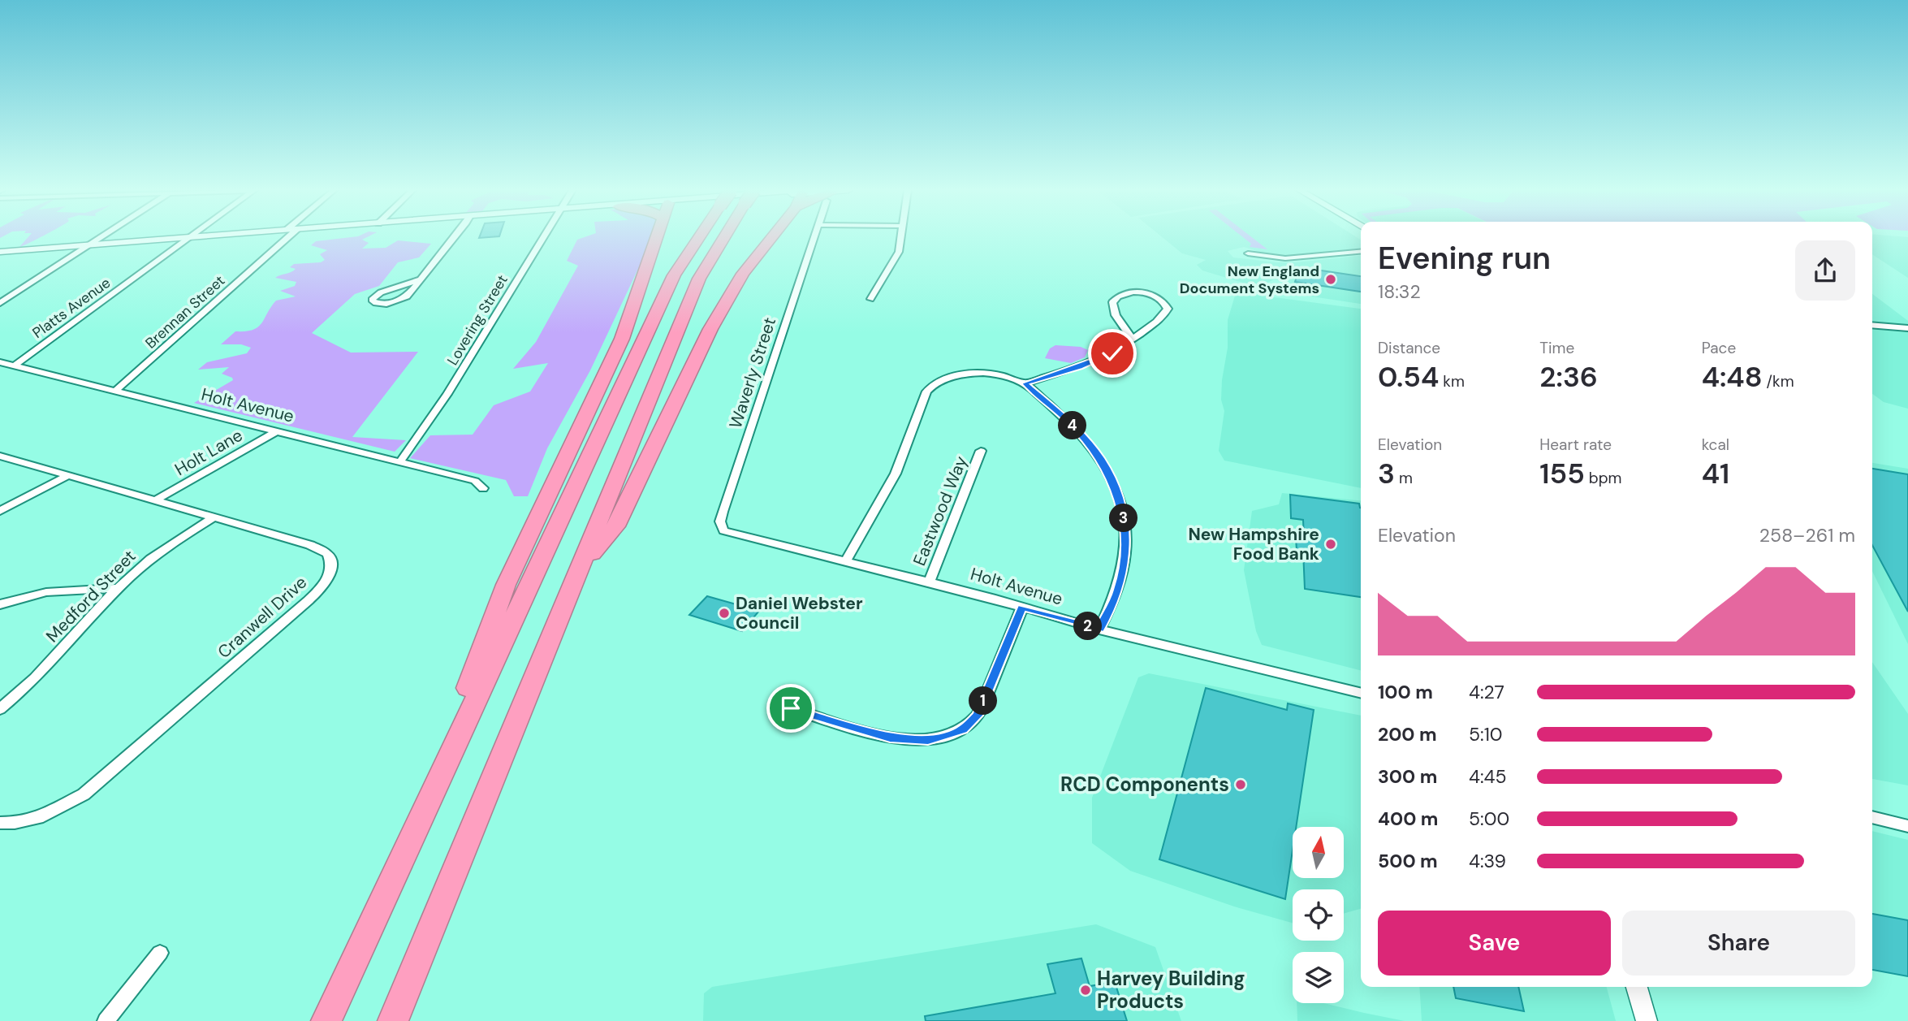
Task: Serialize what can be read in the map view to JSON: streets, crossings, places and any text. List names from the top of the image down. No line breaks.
{"streets":{"street":["Platts Avenue","Brennan Street","Lovering Street","Waverly Street","Holt Avenue","Holt Lane","Eastwood Way","Medford Street","Cranwell Drive"]},"crossings":[["Platts Avenue","Holt Avenue"],["Brennan Street","Holt Avenue"],["Lovering Street","Holt Avenue"],["Waverly Street","Holt Avenue"],["Holt Avenue","Holt Lane"],["Holt Avenue","Eastwood Way"],["Holt Lane","Cranwell Drive"],["Medford Street","Cranwell Drive"]],"places":["New England Document Systems","New Hampshire Food Bank","Daniel Webster Council","RCD Components","Harvey Building Products"],"north":"top","page":{"heading":["Evening run","18:32"],"stats":[["Distance","0.54 km"],["Time","2:36"],["Pace","4:48 /km"],["Elevation","3 m"],["Heart rate","155 bpm"],["kcal","41"]],"pins":["4","3","2","1"],"chart":["Elevation","258–261 m"],"list":[{"name":"100 m","note":"4:27"},{"name":"200 m","note":"5:10"},{"name":"300 m","note":"4:45"},{"name":"400 m","note":"5:00"},{"name":"500 m","note":"4:39"}],"buttons":["Save","Share"]}}
